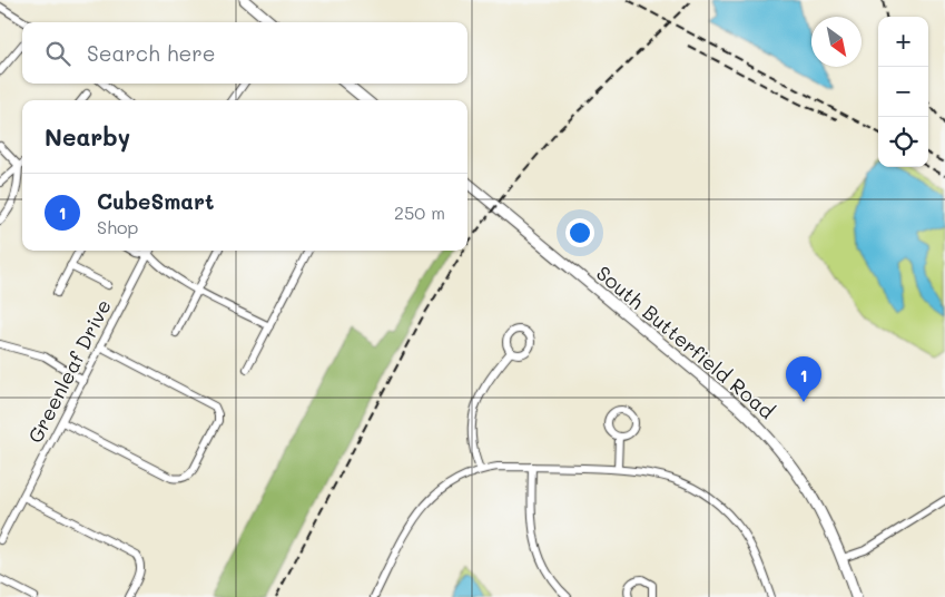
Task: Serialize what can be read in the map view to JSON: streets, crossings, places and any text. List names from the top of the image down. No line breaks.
{"streets":{"main road":["South Butterfield Road"],"street":["Greenleaf Drive"]},"north":"bottom right","page":{"map_buttons":["+","−"],"search":"Search here","heading":"Nearby","list":[{"mark":"1","name":"CubeSmart","note":"Shop","value":"250 m"}],"pins":"1"}}
